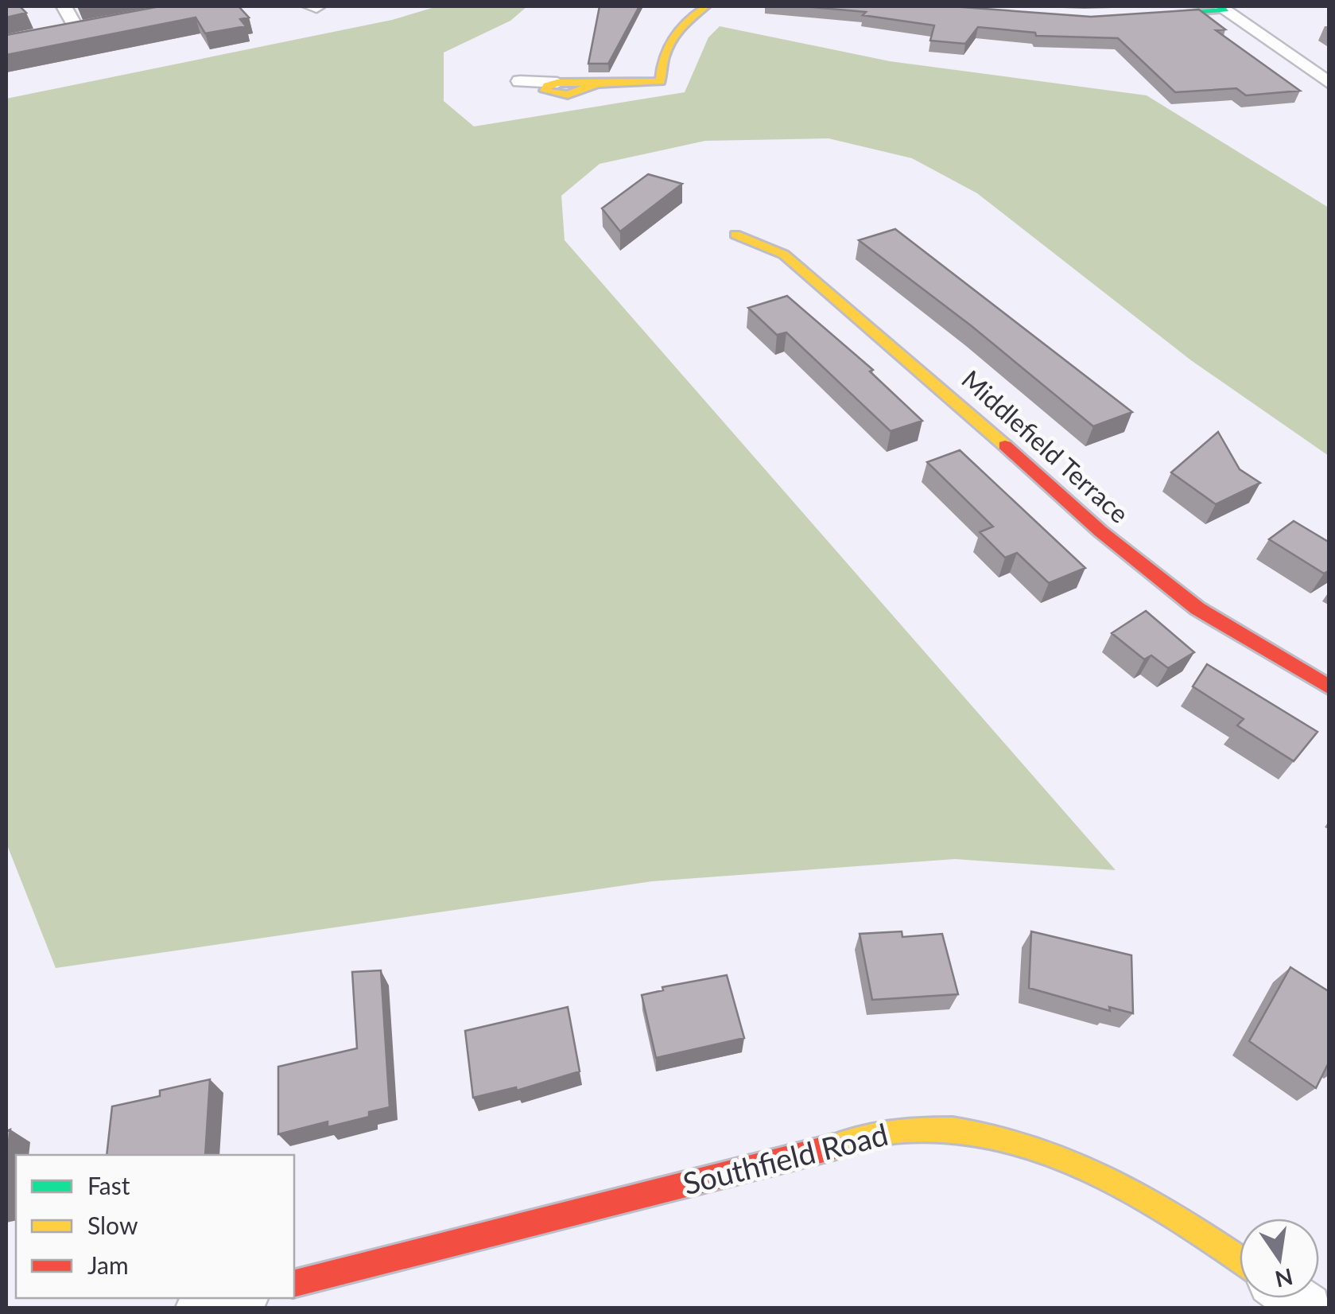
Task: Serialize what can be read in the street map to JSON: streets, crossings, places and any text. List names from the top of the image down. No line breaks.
{"streets":{"street":["Middlefield Terrace","Southfield Road"]},"legend":["Fast","Slow","Jam"],"north":"bottom"}
